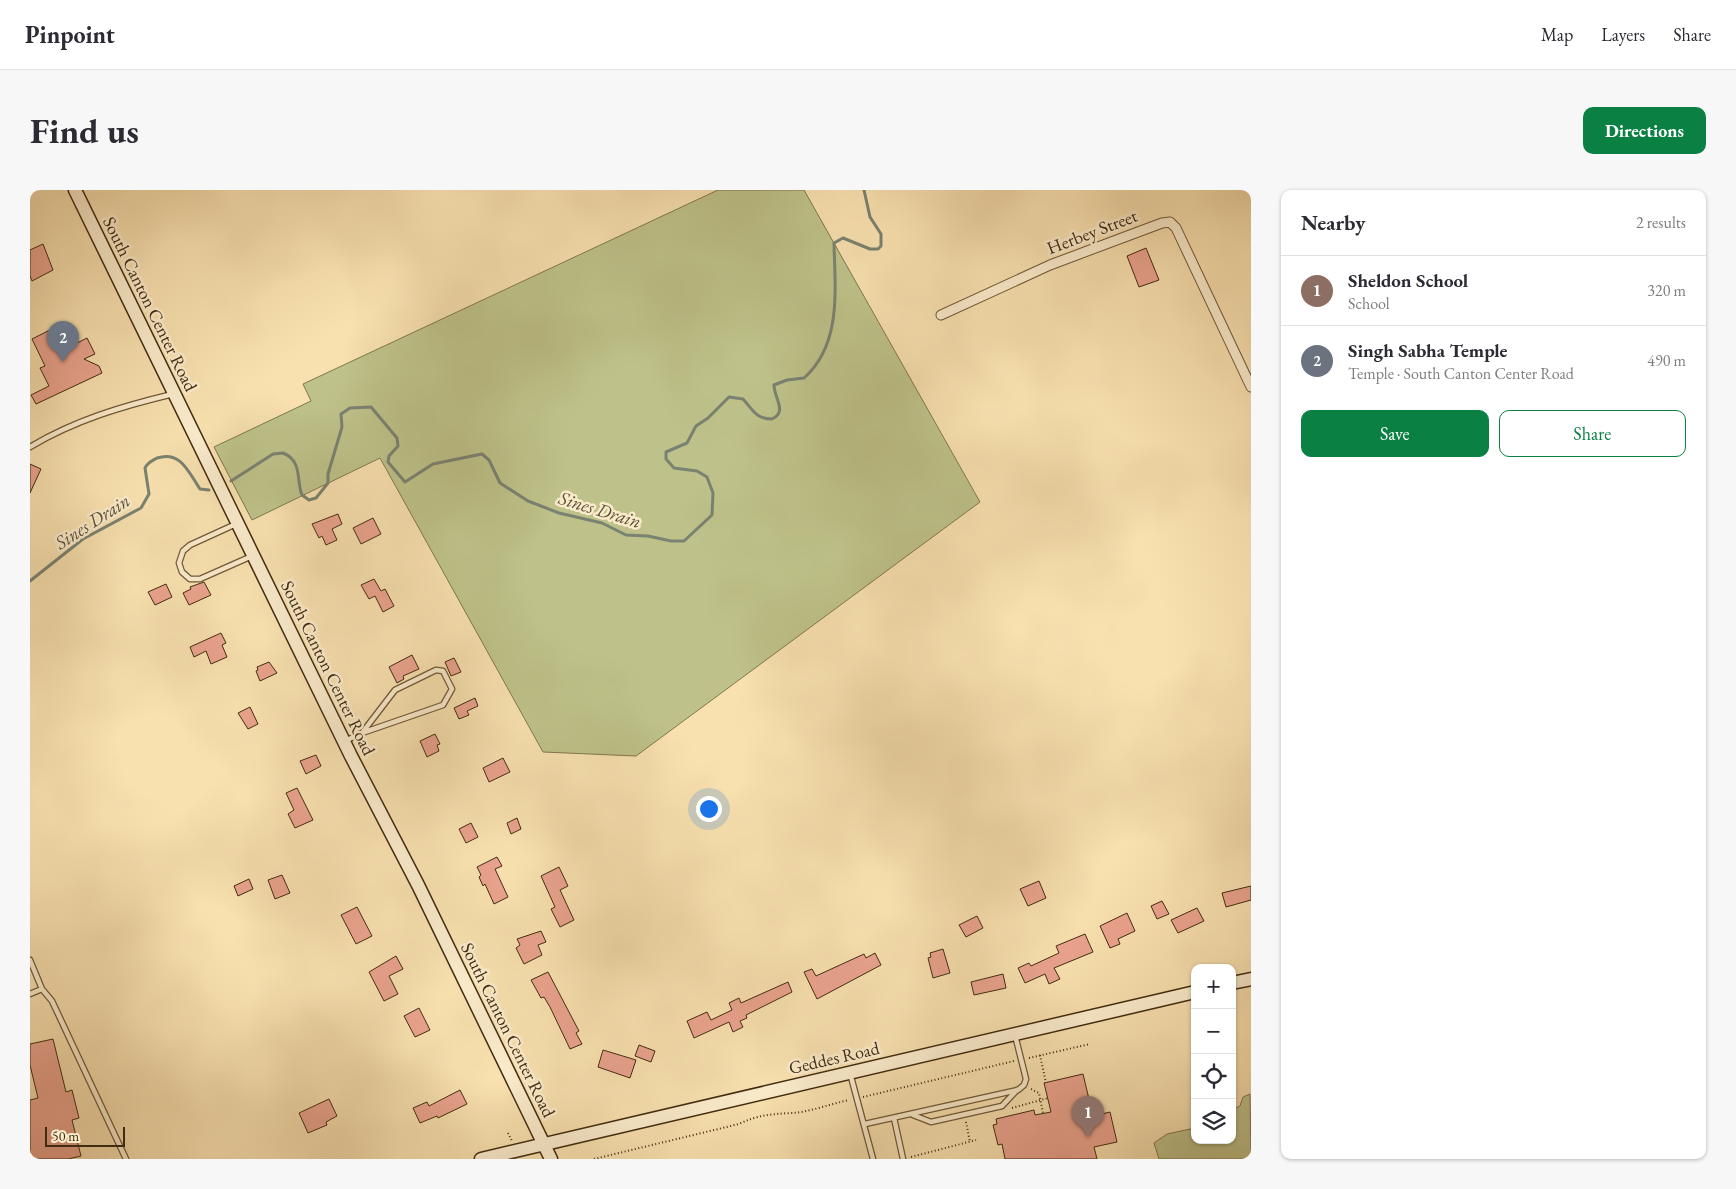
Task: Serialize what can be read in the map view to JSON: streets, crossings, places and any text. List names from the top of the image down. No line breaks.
{"streets":{"main road":["South Canton Center Road","Geddes Road"],"street":["Herbey Street"]},"crossings":[["South Canton Center Road","Geddes Road"]],"water":["Sines Drain"],"scale_bar":"50 m","page":{"header":"Pinpoint","nav":["Map","Layers","Share"],"buttons":["Directions",["Save","Share"]],"title":"Find us","heading":["Nearby","2 results"],"list":[{"mark":"1","name":"Sheldon School","note":"School","value":"320 m"},{"mark":"2","name":"Singh Sabha Temple","note":"Temple · South Canton Center Road","value":"490 m"}],"pins":["2","1"],"map_buttons":["+","−"],"scale":"50 m"}}
